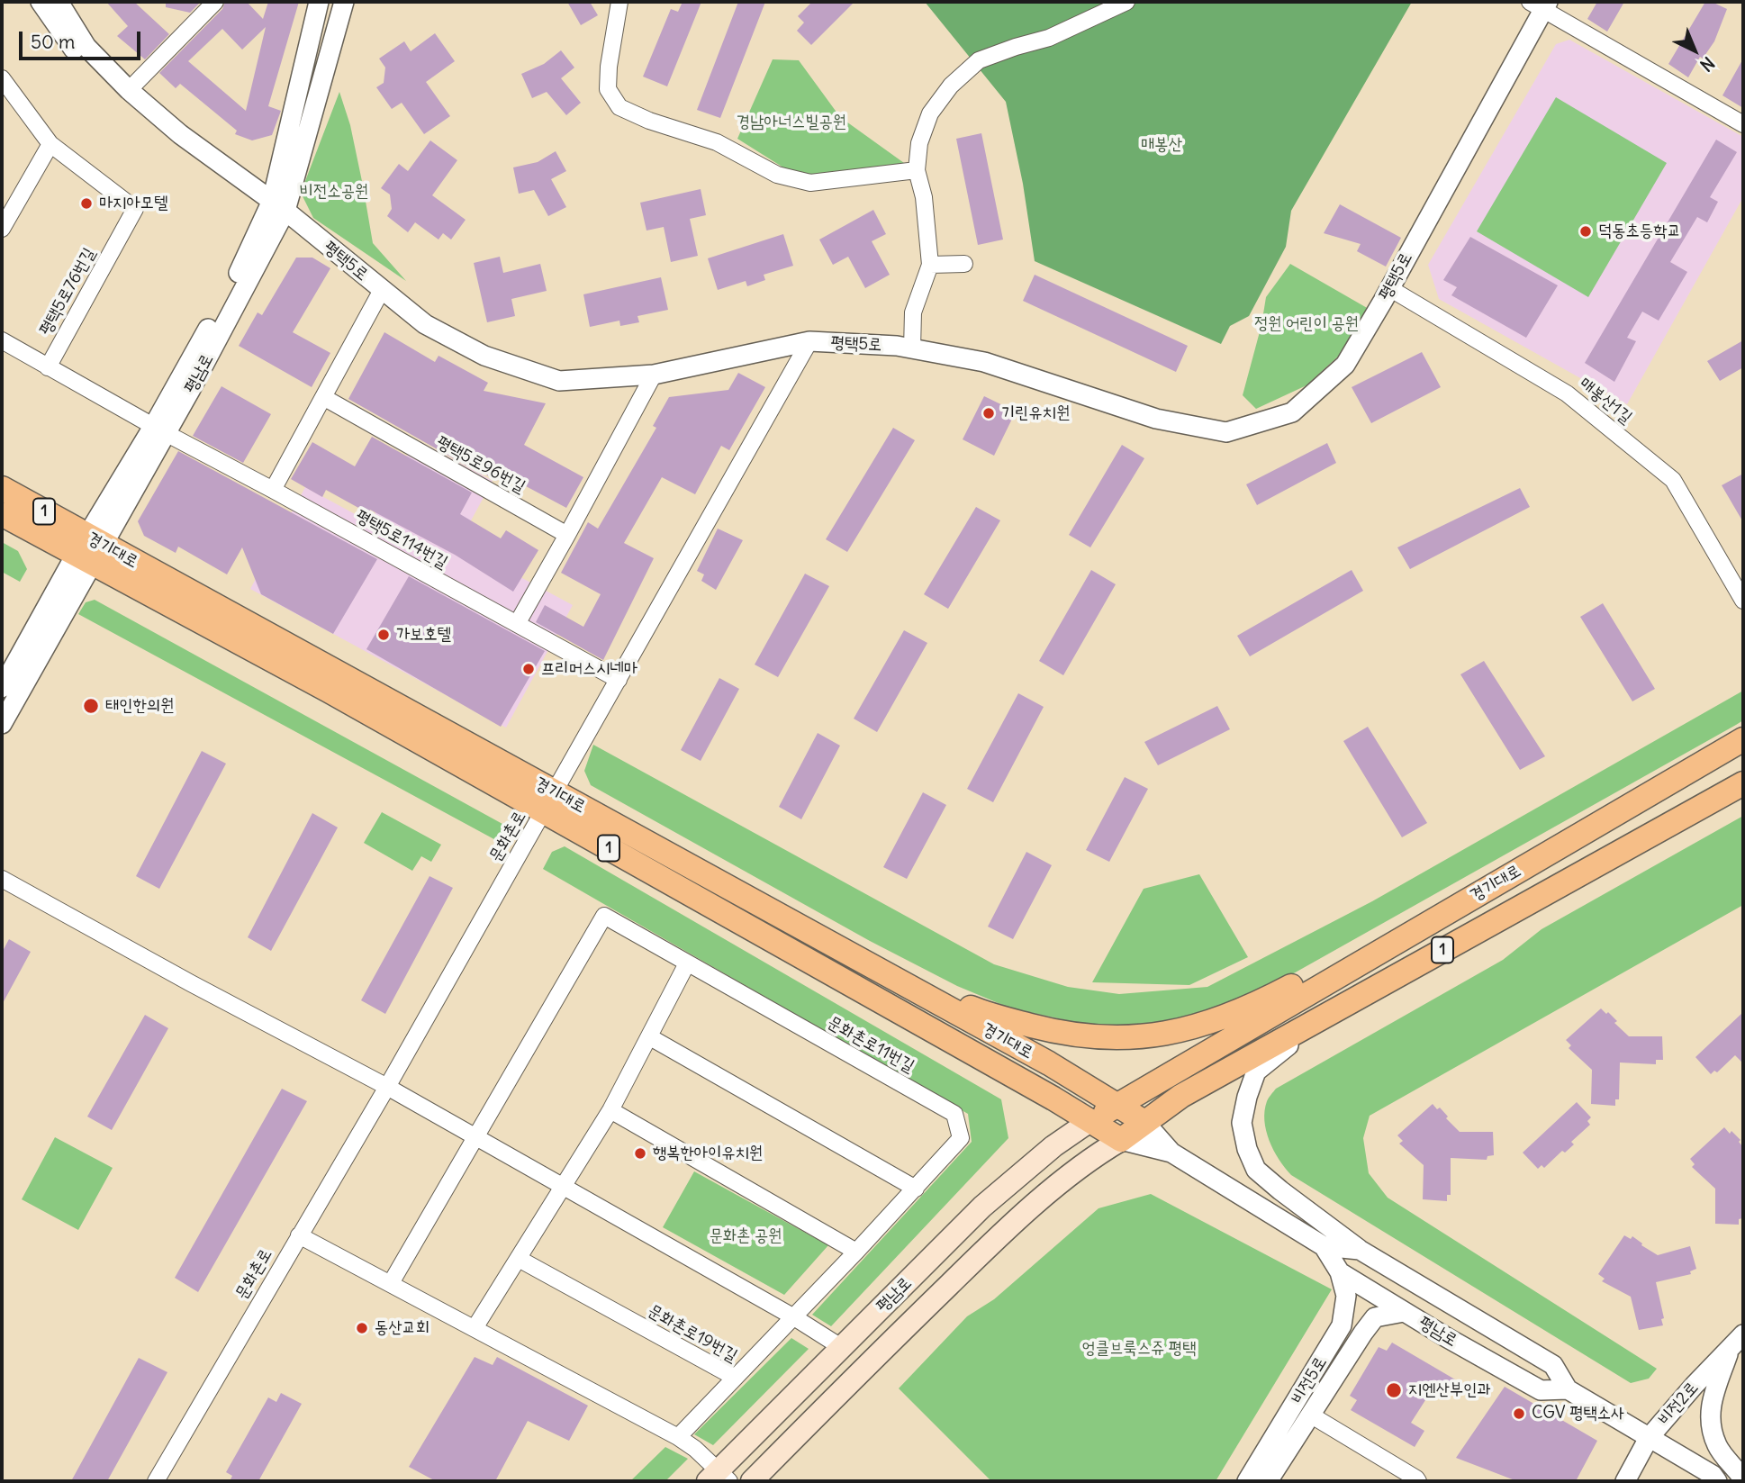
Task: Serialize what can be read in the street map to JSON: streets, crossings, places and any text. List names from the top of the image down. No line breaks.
{"streets":{"main road":["평남로","1","경기대로"],"street":["평택5로","평택5로76번길","매봉산1길","평택5로96번길","평택5로114번길","문화촌로","문화촌로11번길","문화촌로19번길","비전5로","비전2로"]},"crossings":[["평택5로","평남로"],["평택5로","매봉산1길"],["평남로","평택5로114번길"],["평남로","경기대로"],["평남로","비전5로"],["평남로","비전2로"],["경기대로","문화촌로"],["문화촌로11번길","문화촌로19번길"]],"parks":["경남아너스빌공원","매봉산","비전소공원","정원 어린이 공원","문화촌 공원","엉클브룩스쥬 평택"],"places":["마지아모텔","덕동초등학교","기린유치원","가보호텔","프리머스시네마","태인한의원","행복한아이유치원","동산교회","지엔산부인과","CGV 평택소사"],"scale_bar":"50 m","north":"bottom right"}
